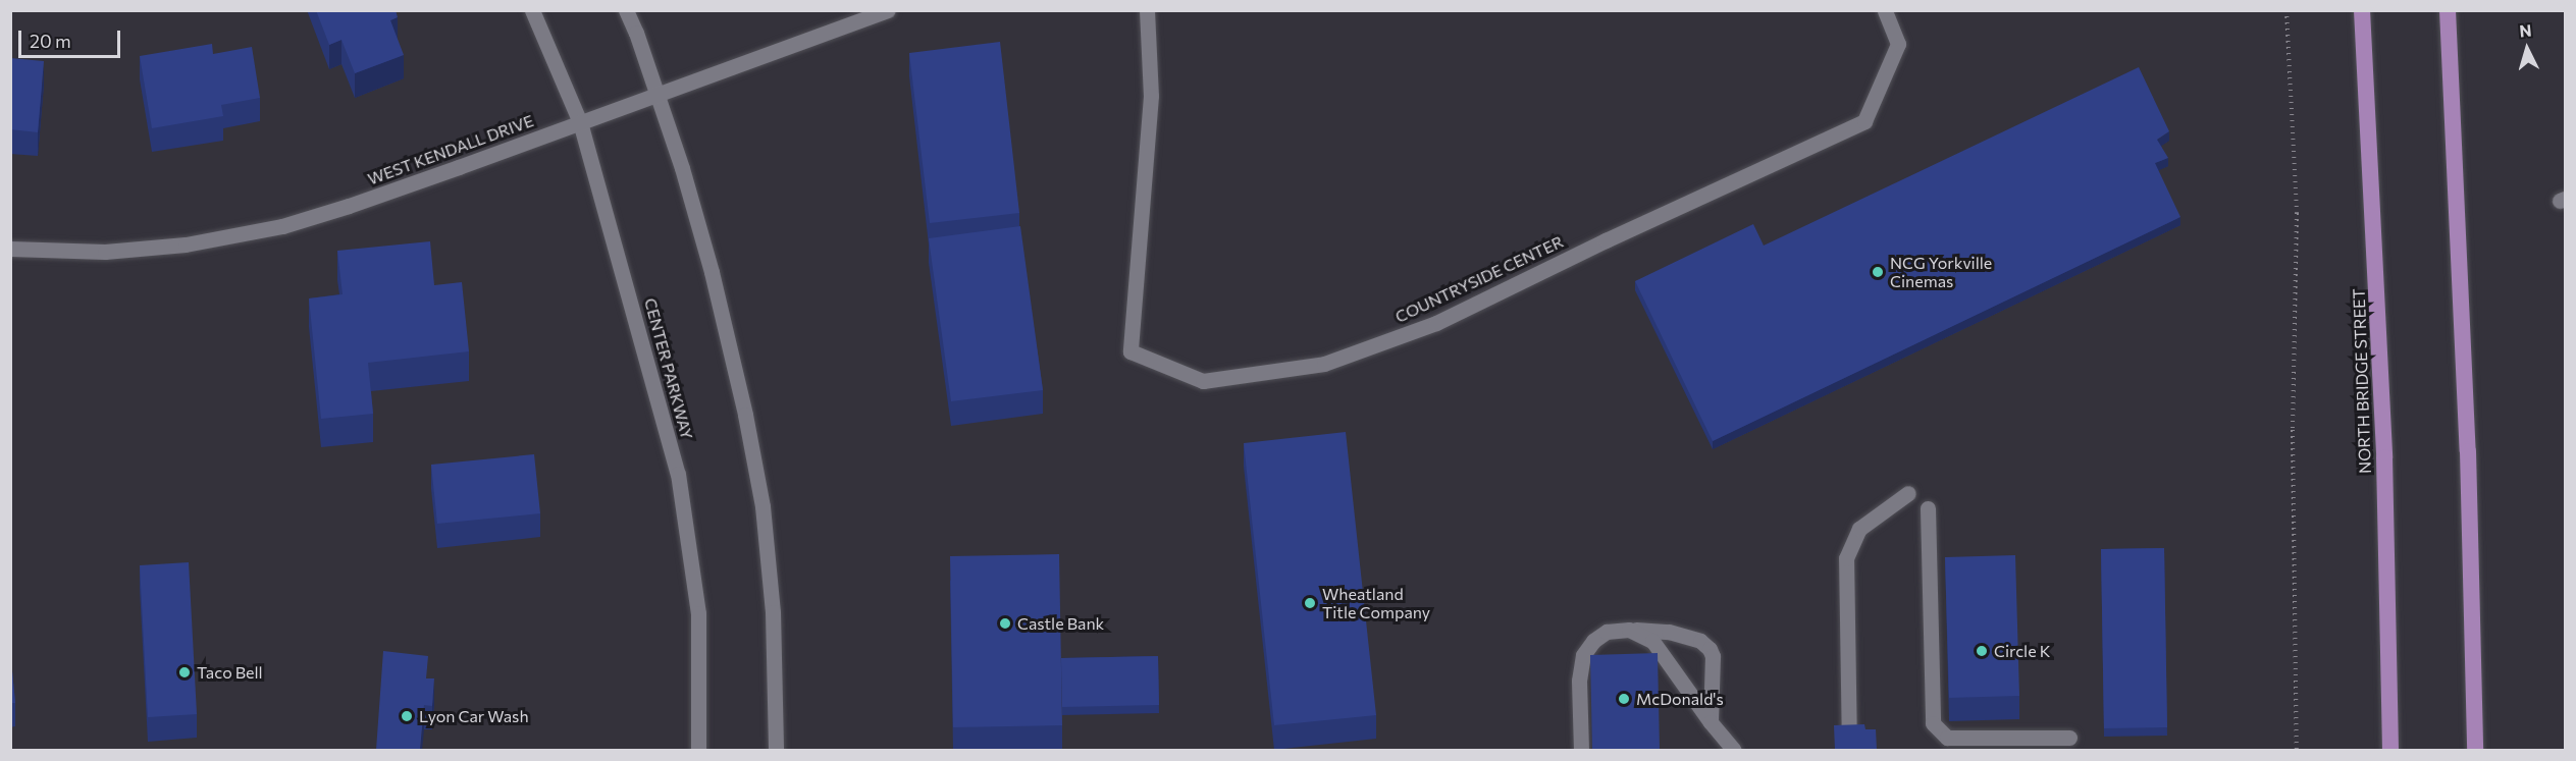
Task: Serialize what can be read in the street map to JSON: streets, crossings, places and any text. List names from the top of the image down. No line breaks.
{"streets":{"highway":["NORTH BRIDGE STREET"],"street":["WEST KENDALL DRIVE","COUNTRYSIDE CENTER","CENTER PARKWAY"]},"crossings":[["WEST KENDALL DRIVE","CENTER PARKWAY"]],"places":["NCG Yorkville Cinemas","Wheatland Title Company","Castle Bank","Circle K","Taco Bell","McDonald's","Lyon Car Wash"],"scale_bar":"20 m","north":"top"}
